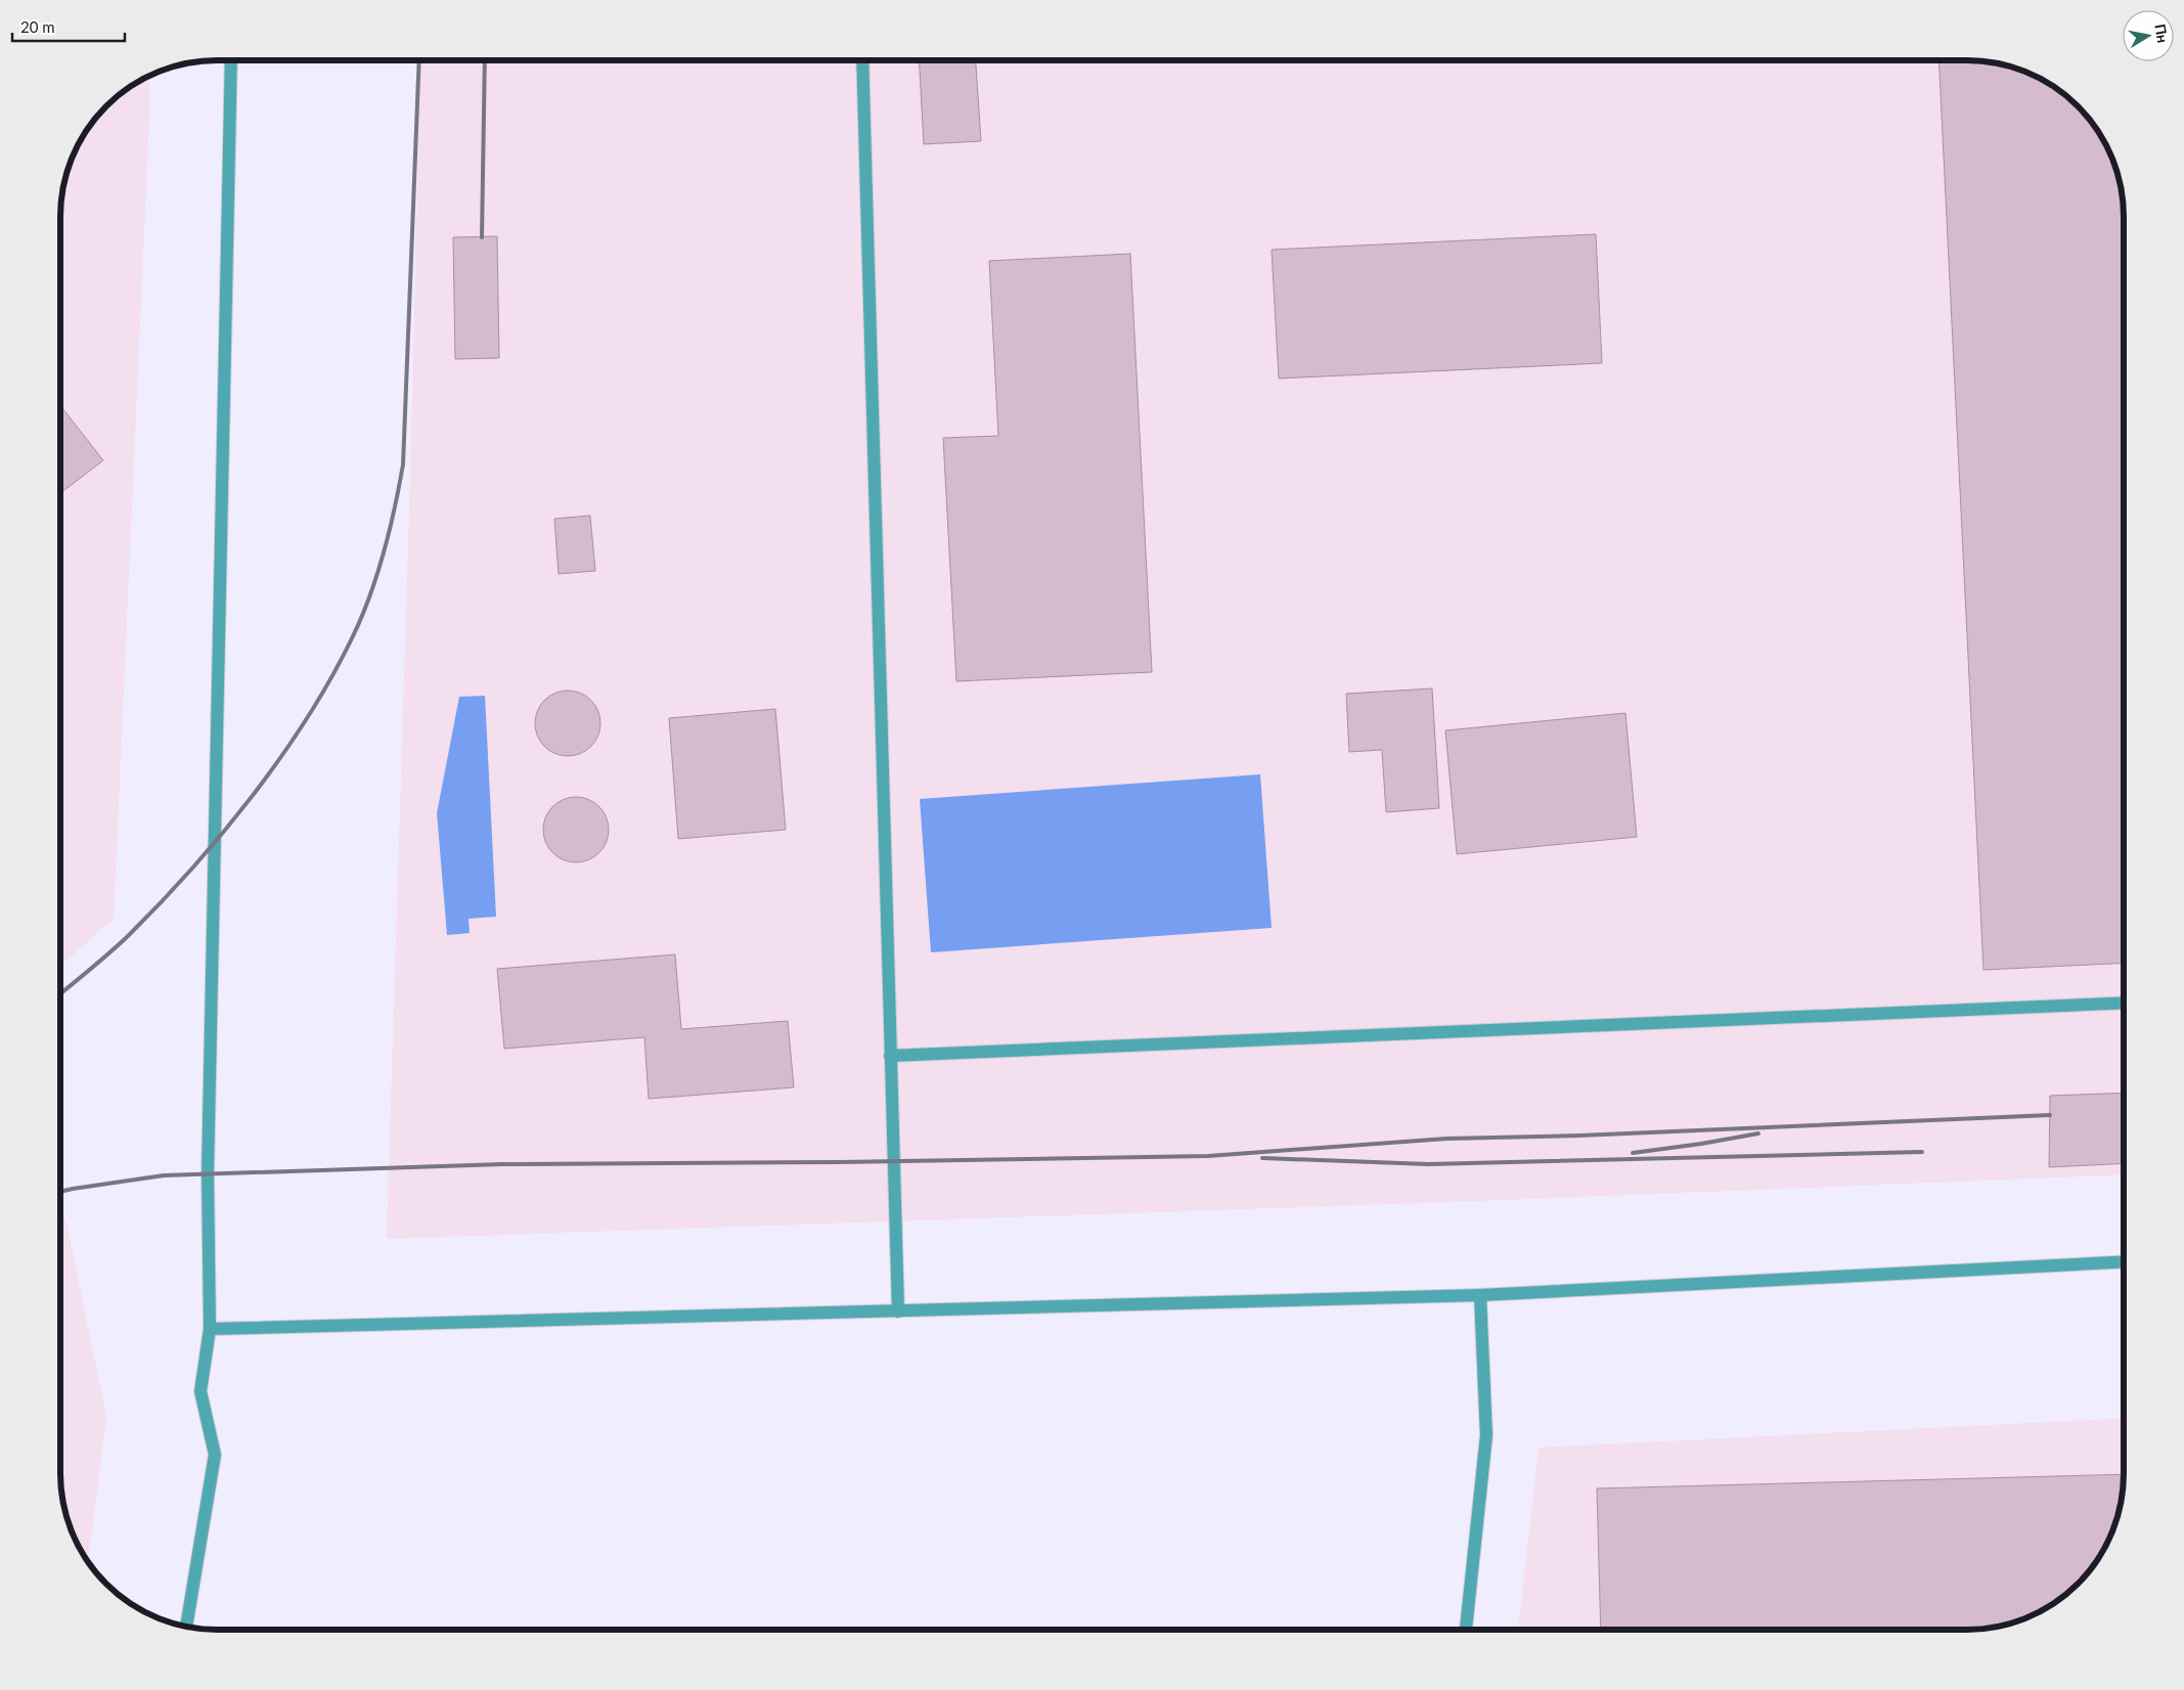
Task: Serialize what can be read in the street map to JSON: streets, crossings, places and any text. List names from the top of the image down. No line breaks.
{"scale_bar":"20 m","north":"right"}
